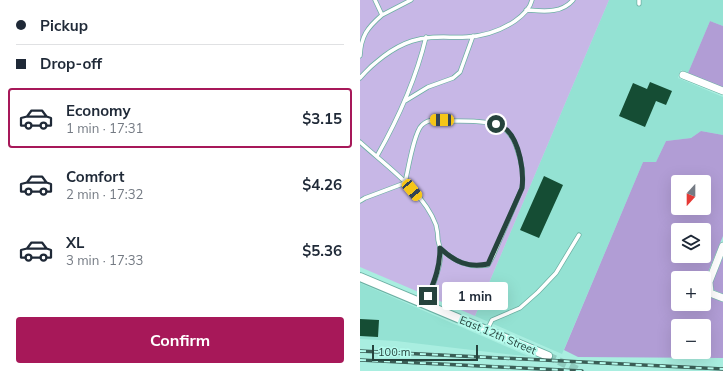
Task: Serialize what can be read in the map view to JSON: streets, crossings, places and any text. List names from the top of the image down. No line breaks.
{"streets":{"street":["East 12th Street"]},"scale_bar":"100 m","north":"bottom","page":{"banner":["Pickup","Drop-off"],"list":[{"name":"Economy","note":"1 min · 17:31","value":"$3.15"},{"name":"Comfort","note":"2 min · 17:32","value":"$4.26"},{"name":"XL","note":"3 min · 17:33","value":"$5.36"}],"map_buttons":["+","−"],"bubble":"1 min","buttons":"Confirm","scale":"100 m"}}
